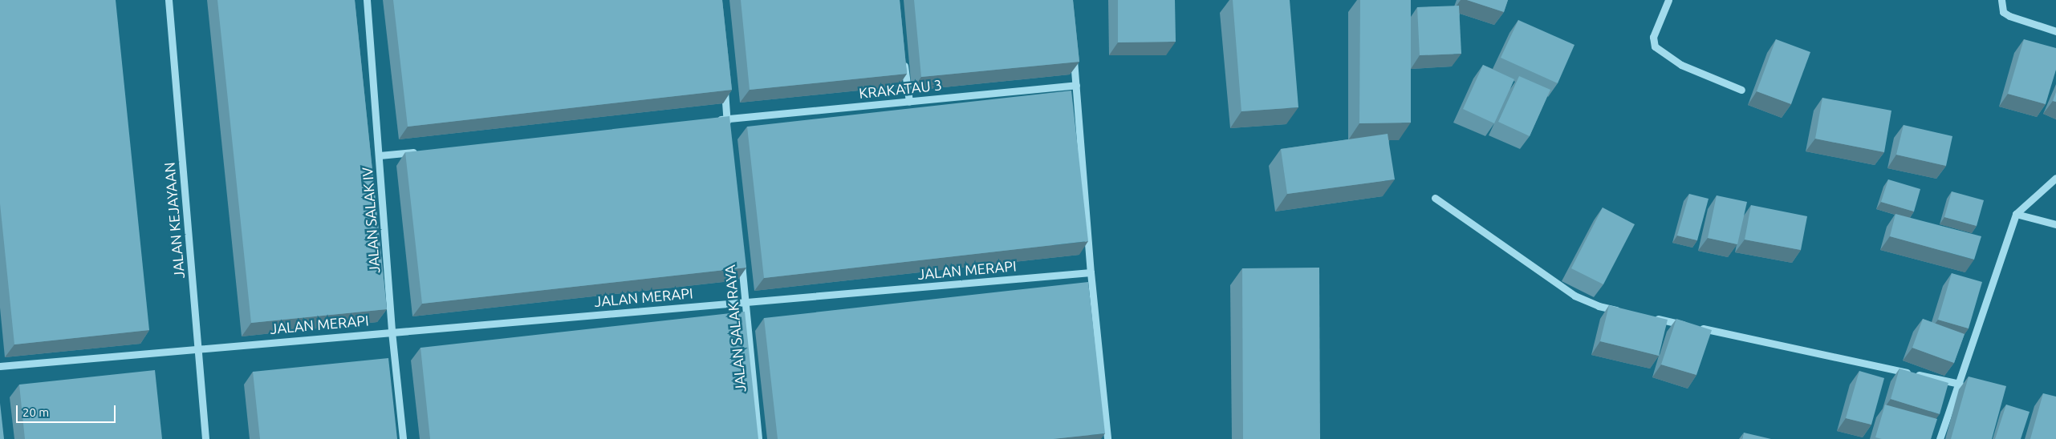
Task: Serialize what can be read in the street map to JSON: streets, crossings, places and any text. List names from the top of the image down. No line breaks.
{"streets":{"street":["KRAKATAU 3","JALAN KEJAYAAN","JALAN SALAK IV","JALAN MERAPI","JALAN SALAK RAYA"]},"crossings":[["JALAN KEJAYAAN","JALAN MERAPI"],["JALAN SALAK IV","JALAN MERAPI"],["JALAN MERAPI","JALAN SALAK RAYA"]],"scale_bar":"20 m"}
